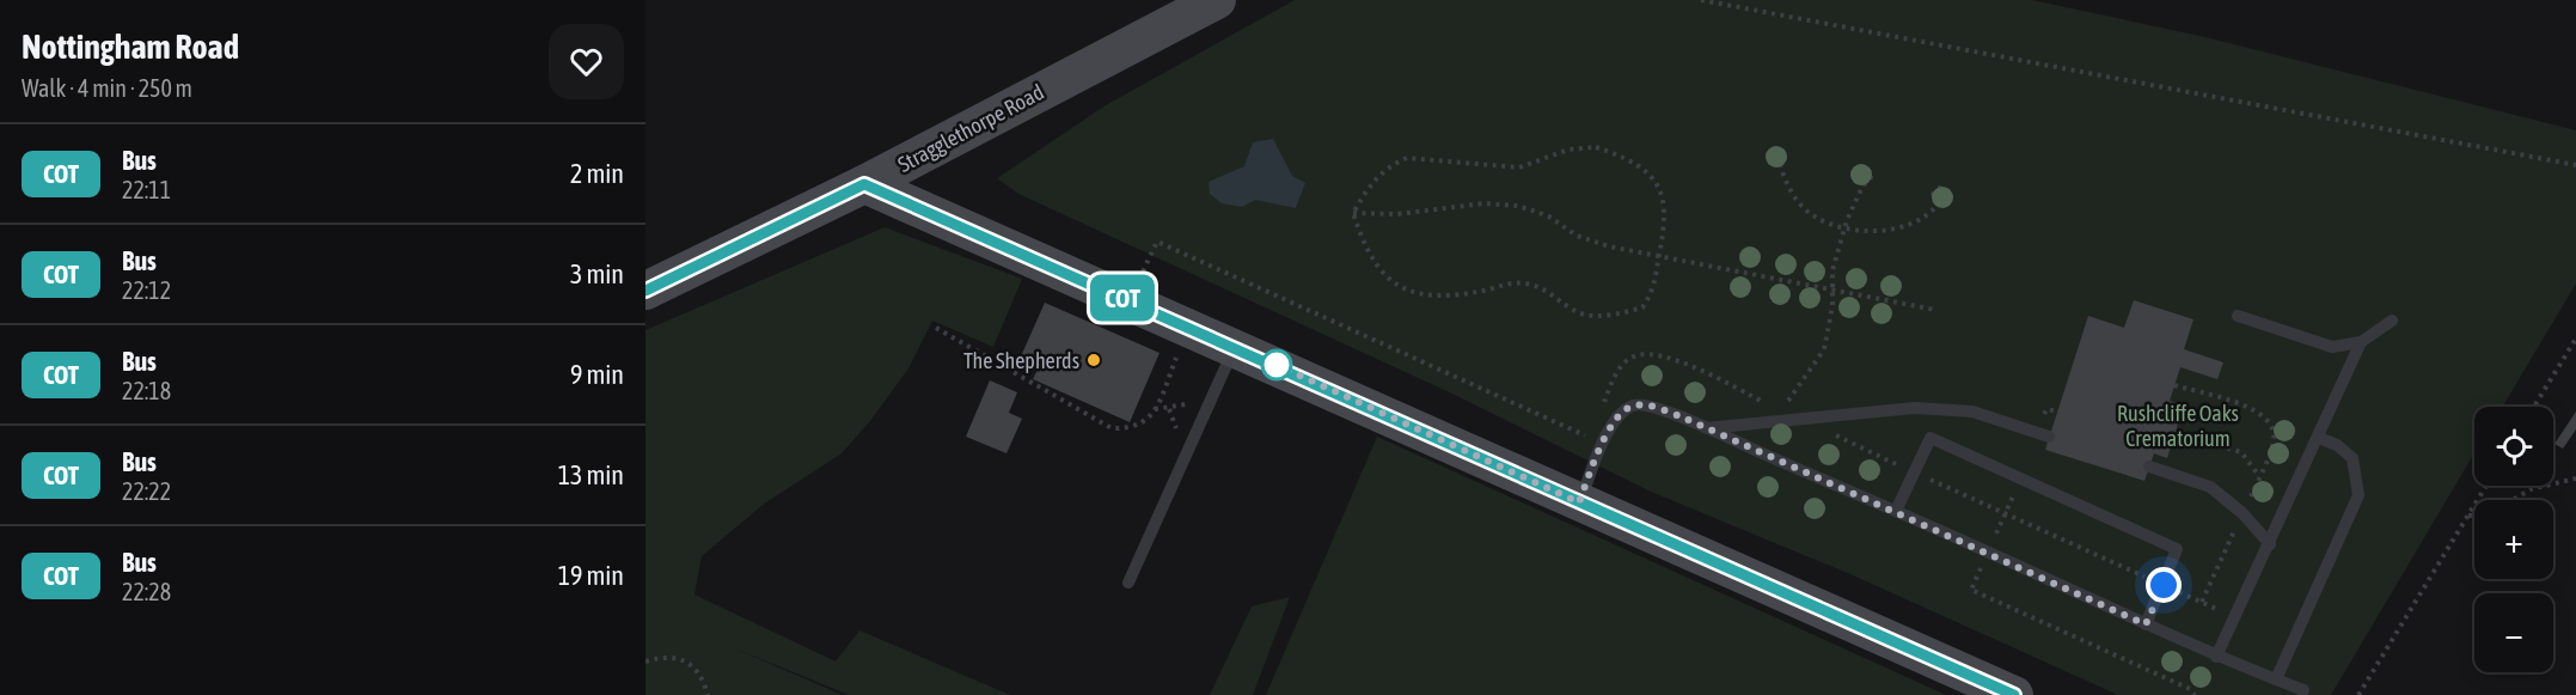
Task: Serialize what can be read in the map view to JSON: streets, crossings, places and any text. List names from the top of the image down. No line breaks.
{"streets":{"street":["Stragglethorpe Road"]},"parks":["Rushcliffe Oaks Crematorium"],"places":["The Shepherds"],"lines":["bus line COT"],"page":{"heading":["Nottingham Road","Walk · 4 min · 250 m"],"on_map":"COT","list":[{"mark":"COT","name":"Bus","note":"22:11","value":"2 min"},{"mark":"COT","name":"Bus","note":"22:12","value":"3 min"},{"mark":"COT","name":"Bus","note":"22:18","value":"9 min"},{"mark":"COT","name":"Bus","note":"22:22","value":"13 min"},{"mark":"COT","name":"Bus","note":"22:28","value":"19 min"}],"map_buttons":["+","−"]}}
